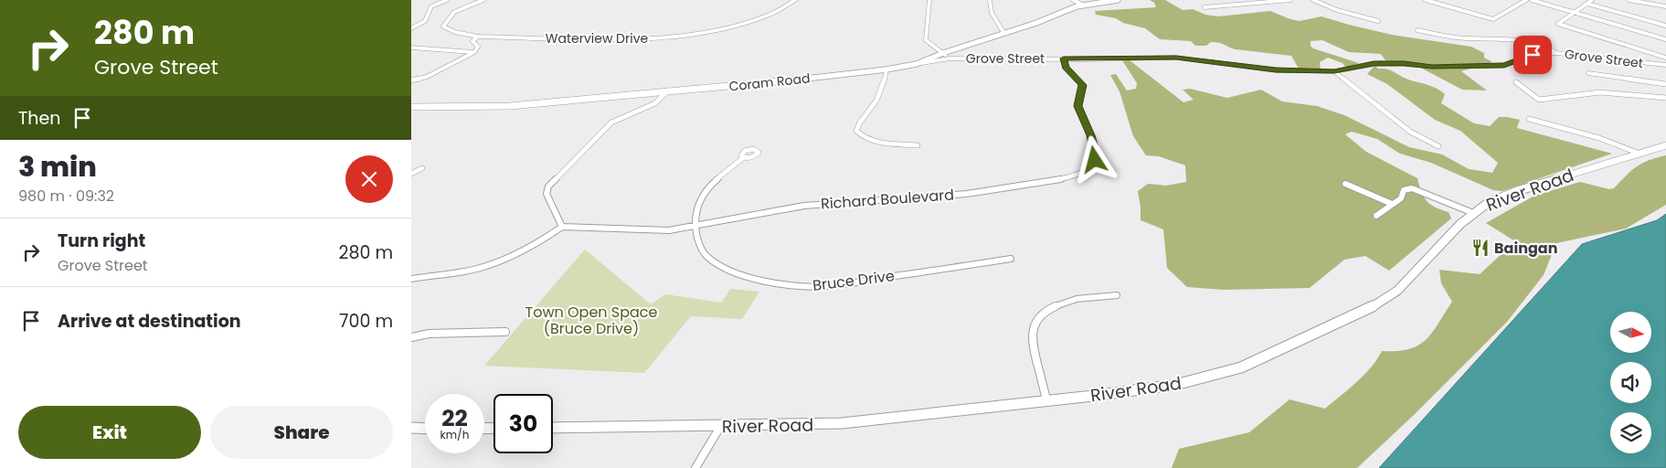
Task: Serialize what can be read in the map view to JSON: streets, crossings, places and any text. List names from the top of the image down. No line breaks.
{"streets":{"main road":["Coram Road","River Road"],"street":["Waterview Drive","Grove Street","Richard Boulevard","Bruce Drive"]},"crossings":[["Grove Street","Coram Road"],["Grove Street","Richard Boulevard"],["Richard Boulevard","Bruce Drive"]],"parks":["Town Open Space (Bruce Drive)"],"places":{"restaurant":["Baingan"]},"north":"right","page":{"turn":["280 m","Grove Street"],"then":"Then","heading":["3 min","980 m · 09:32"],"list":[{"name":"Turn right","note":"Grove Street","value":"280 m"},{"name":"Arrive at destination","value":"700 m"}],"speed":"22 km/h","limit":"30","buttons":["Exit","Share"]}}
